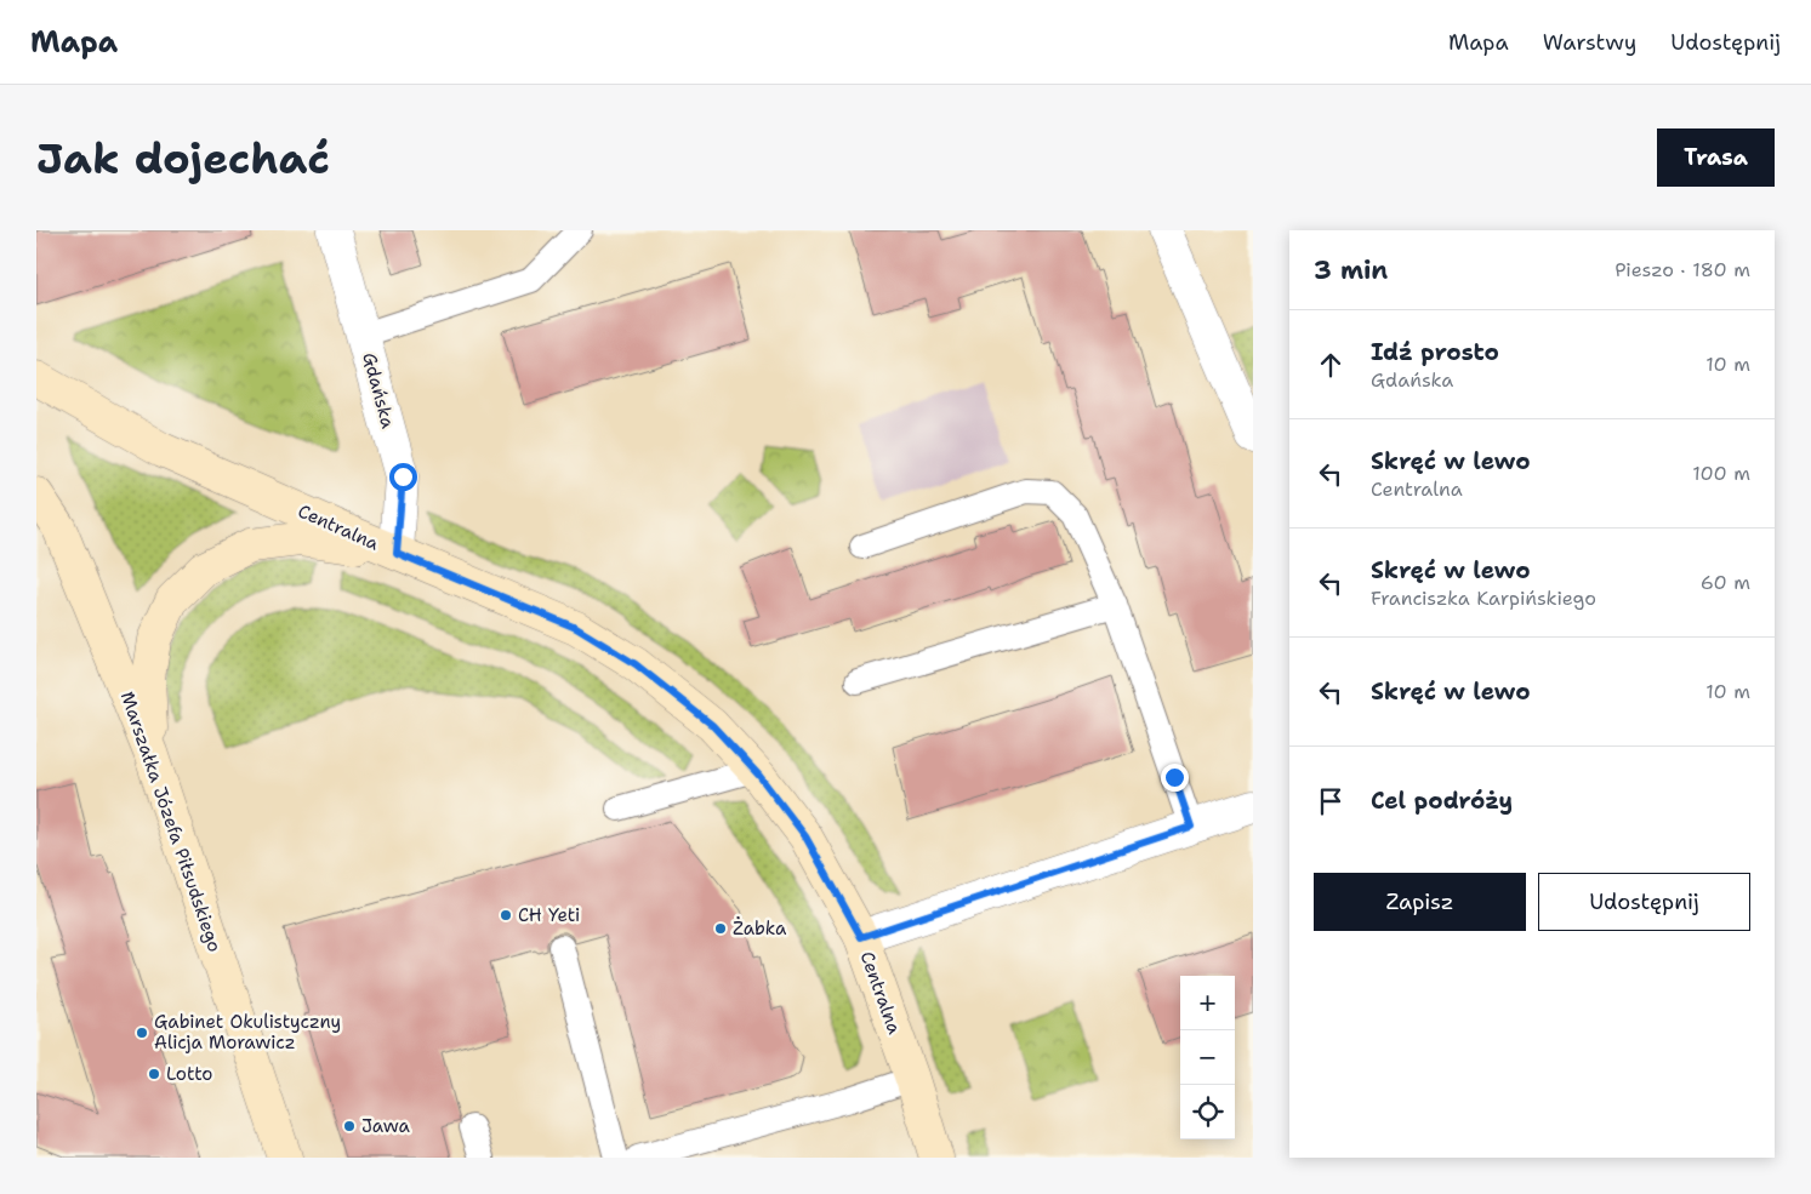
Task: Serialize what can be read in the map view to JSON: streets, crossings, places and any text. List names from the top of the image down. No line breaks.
{"streets":{"main road":["Centralna","Marszałka Józefa Piłsudskiego"],"street":["Gdańska"]},"crossings":[["Gdańska","Centralna"]],"places":["CH Yeti","Żabka","Gabinet Okulistyczny Alicja Morawicz","Lotto","Jawa"],"page":{"header":"Mapa","nav":["Mapa","Warstwy","Udostępnij"],"buttons":["Trasa",["Zapisz","Udostępnij"]],"title":"Jak dojechać","heading":["3 min","Pieszo · 180 m"],"list":[["Idź prosto","Gdańska","10 m"],["Skręć w lewo","Centralna","100 m"],["Skręć w lewo","Franciszka Karpińskiego","60 m"],["Skręć w lewo","10 m"],"Cel podróży"],"map_buttons":["+","−"]}}
